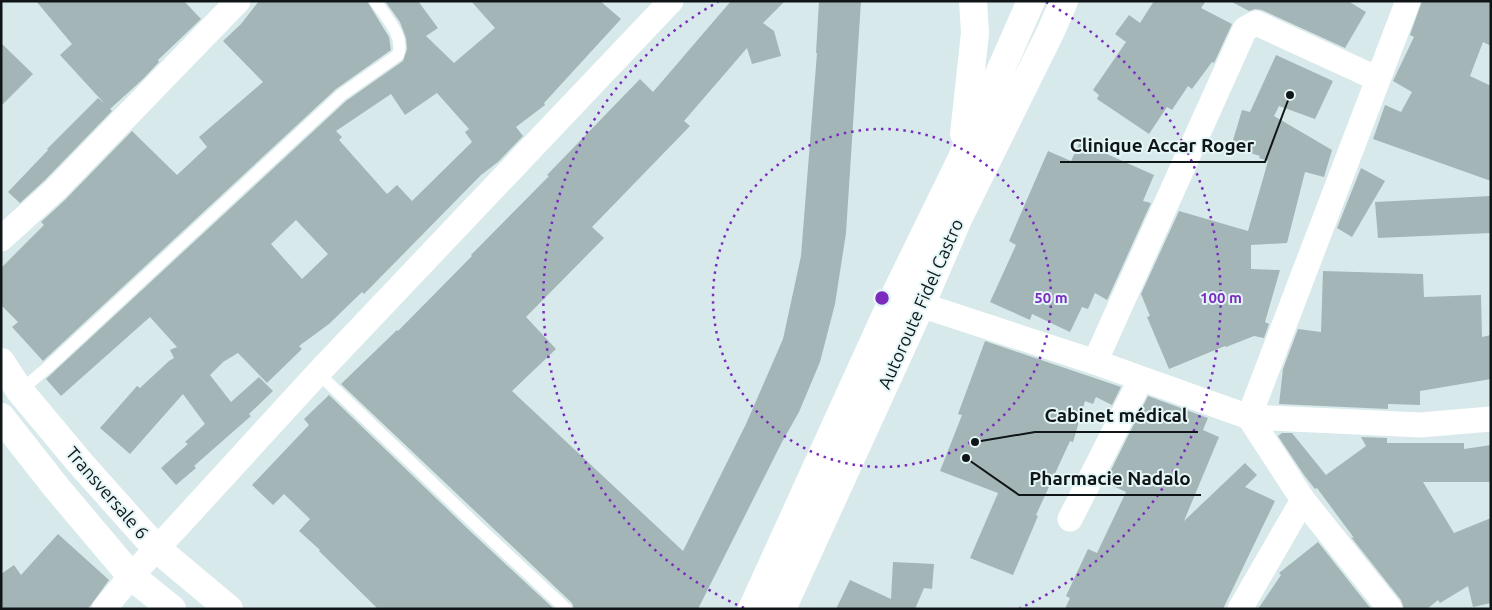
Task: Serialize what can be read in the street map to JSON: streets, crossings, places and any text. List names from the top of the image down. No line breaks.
{"streets":{"main road":["Autoroute Fidel Castro","Transversale 6"]},"places":["Clinique Accar Roger","Cabinet médical","Pharmacie Nadalo"],"rings":["50 m","100 m"]}
